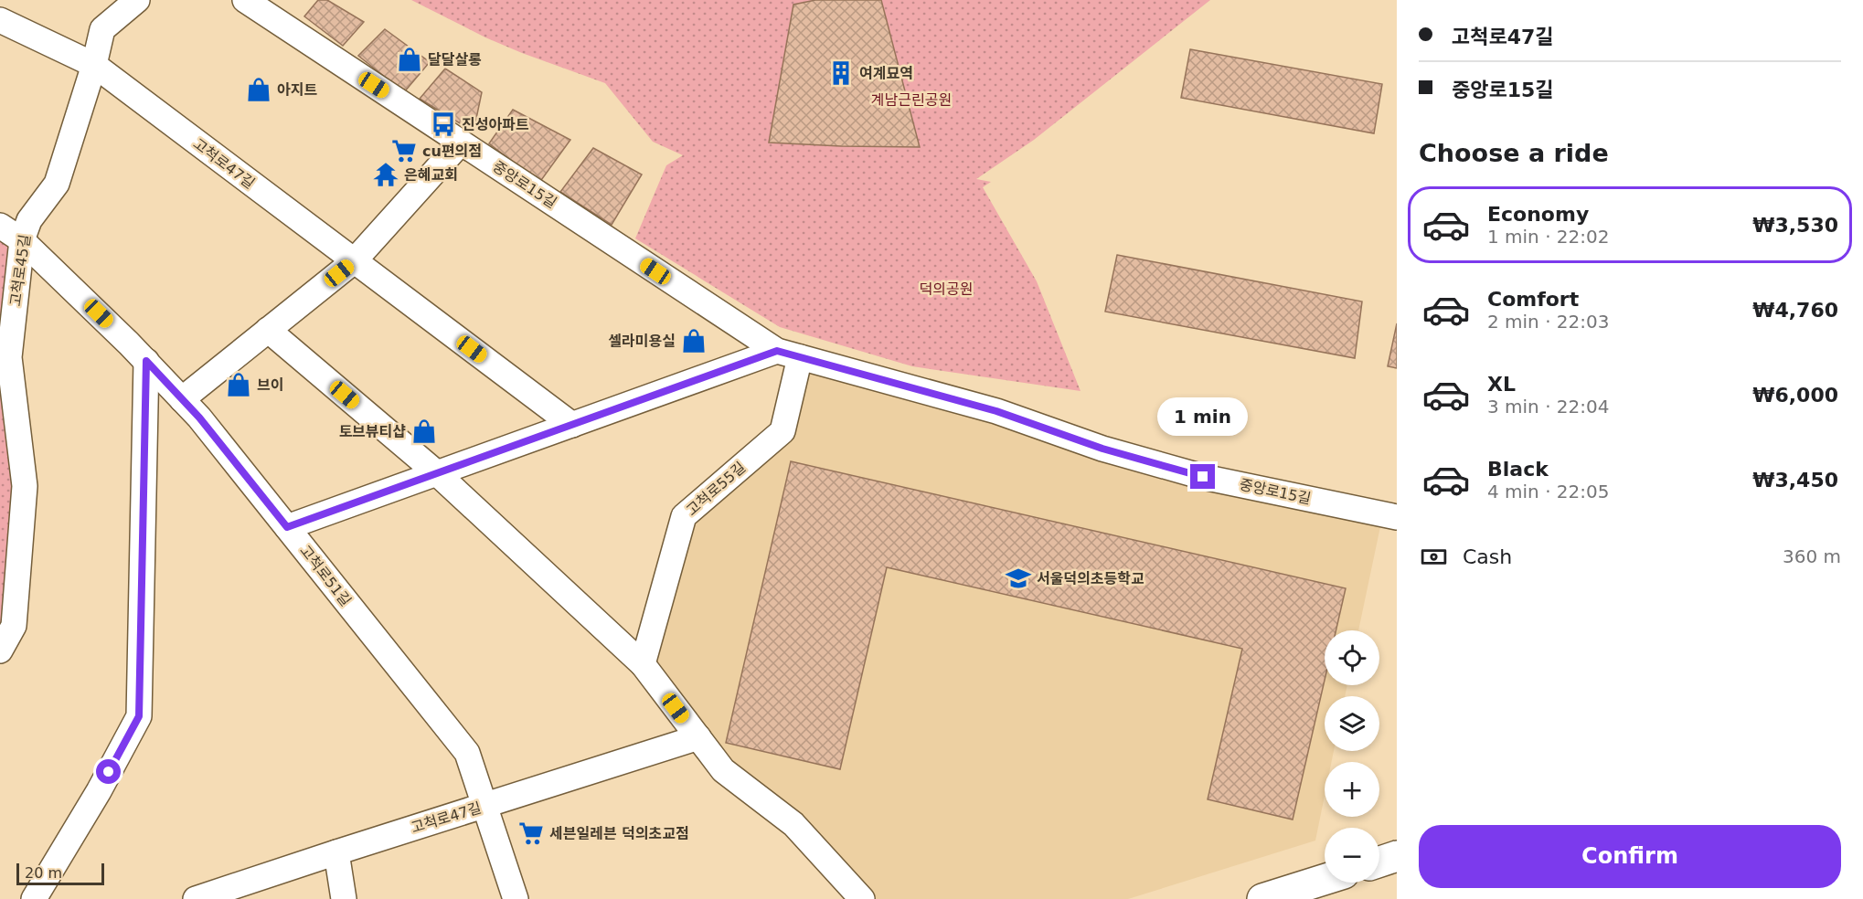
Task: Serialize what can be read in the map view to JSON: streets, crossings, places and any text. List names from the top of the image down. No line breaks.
{"streets":{"street":["고척로47길","중앙로15길","고척로45길","고척로55길","고척로51길"]},"crossings":[["고척로47길","고척로45길"],["고척로47길","고척로51길"],["중앙로15길","고척로55길"],["고척로45길","고척로51길"]],"parks":["계남근린공원","덕의공원"],"places":{"shop":["달달살롱","아지트","셀라미용실","브이","토브뷰티샵"],"building":["여계묘역"],"bus stop":["진성아파트"],"supermarket":["cu편의점","세븐일레븐 덕의초교점"],"temple":["은혜교회"],"school or university":["서울덕의초등학교"]},"scale_bar":"20 m","page":{"banner":["고척로47길","중앙로15길"],"heading":"Choose a ride","list":[{"name":"Economy","note":"1 min · 22:02","value":"₩3,530"},{"name":"Comfort","note":"2 min · 22:03","value":"₩4,760"},{"name":"XL","note":"3 min · 22:04","value":"₩6,000"},{"name":"Black","note":"4 min · 22:05","value":"₩3,450"}],"bubble":"1 min","pay":["Cash","360 m"],"map_buttons":["+","−"],"buttons":"Confirm","scale":"20 m"}}
